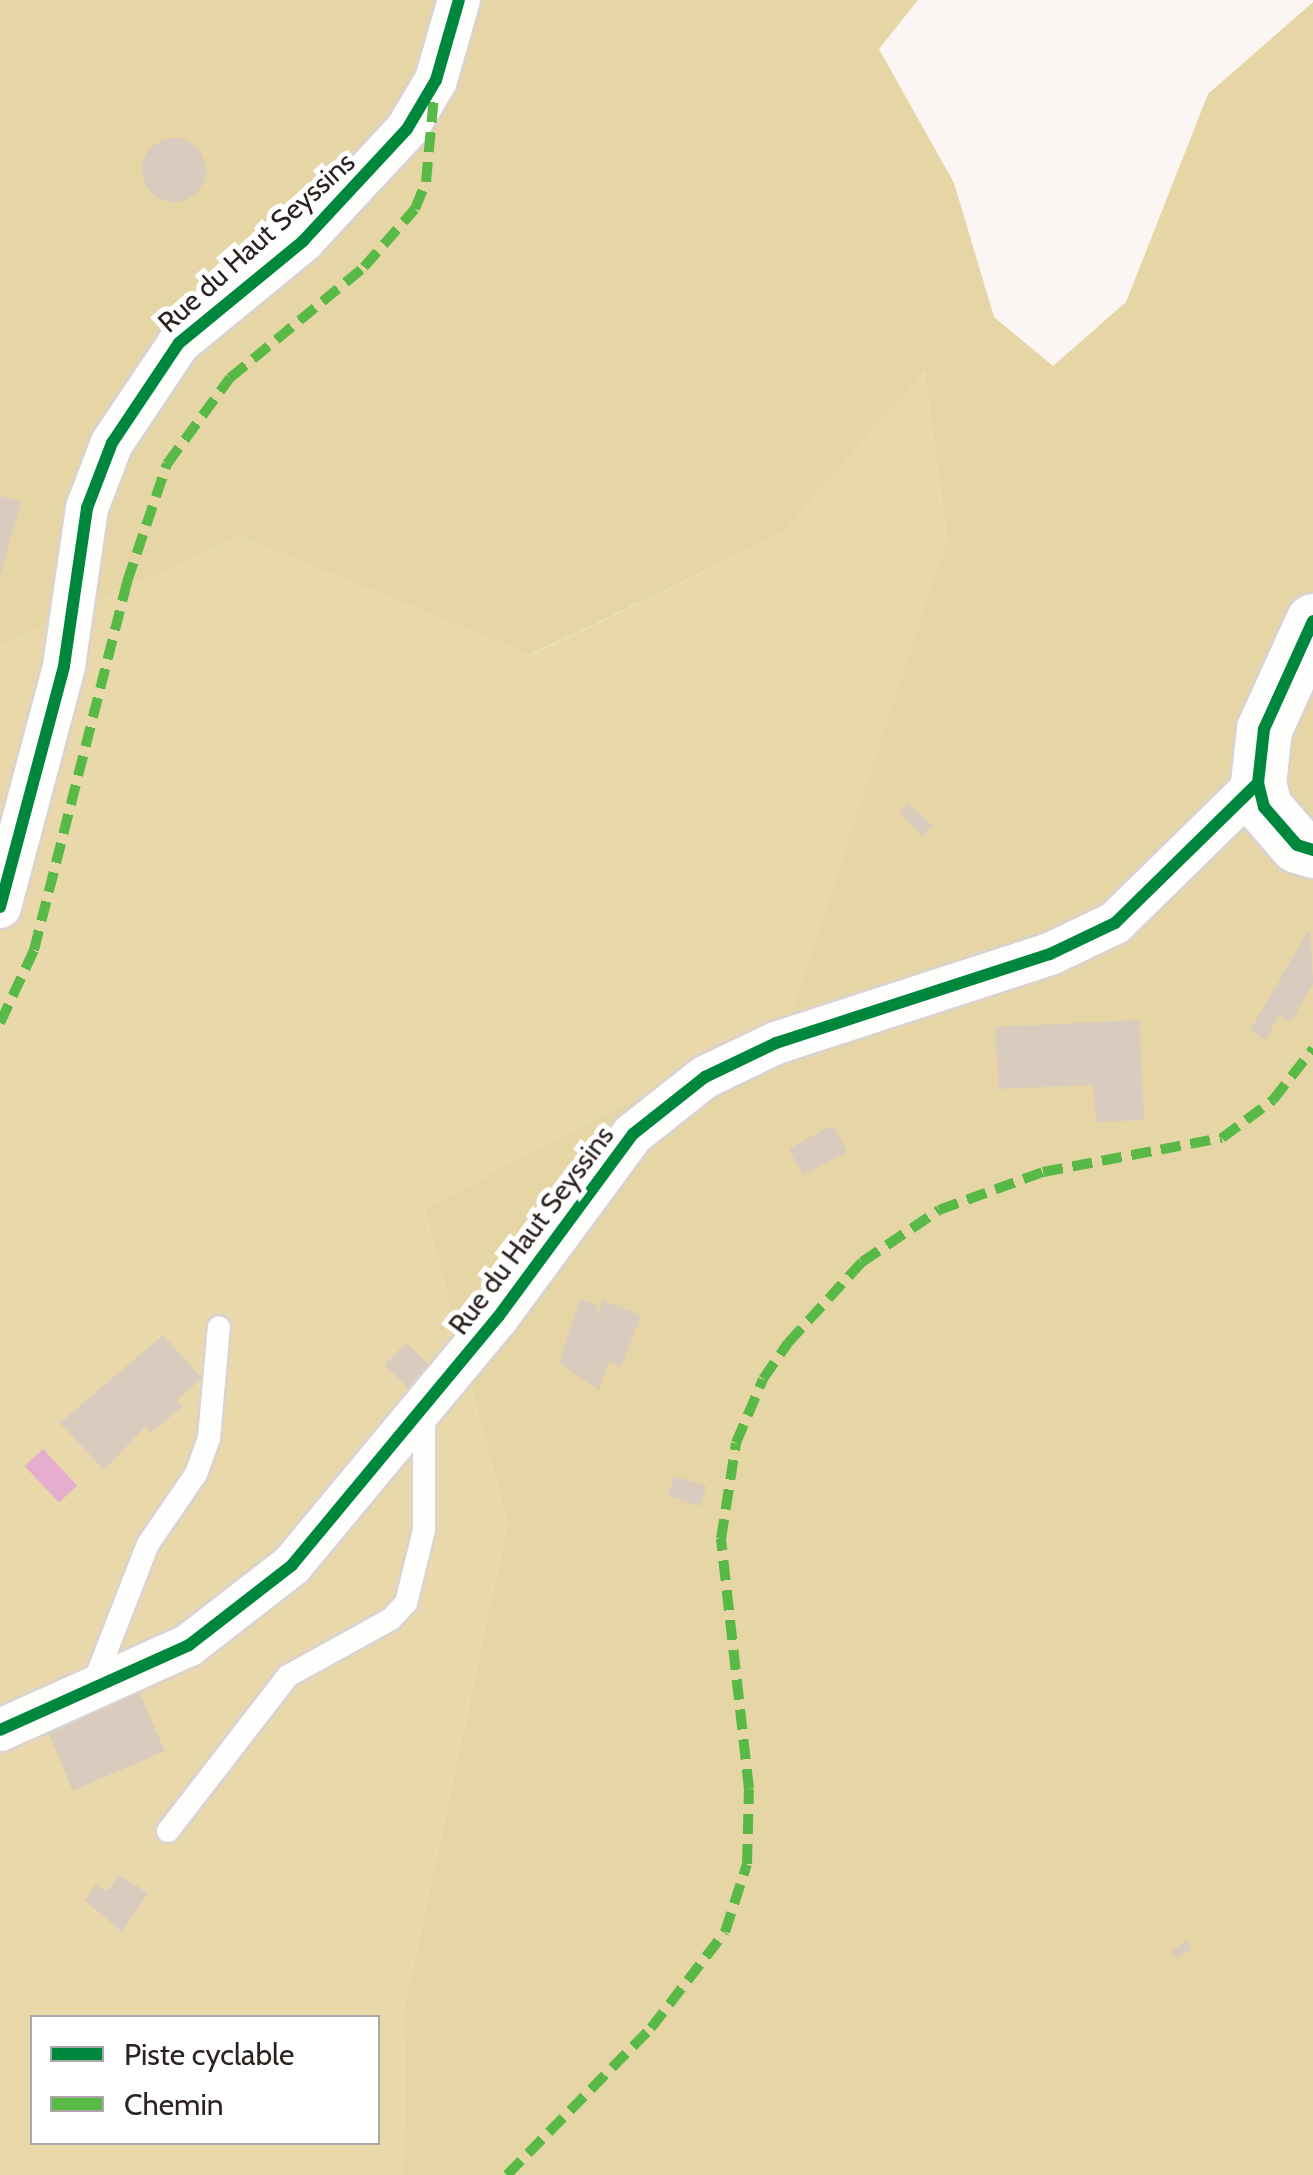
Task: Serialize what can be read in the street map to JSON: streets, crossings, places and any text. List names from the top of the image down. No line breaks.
{"streets":{"street":["Rue du Haut Seyssins"]},"legend":["Piste cyclable","Chemin"]}
